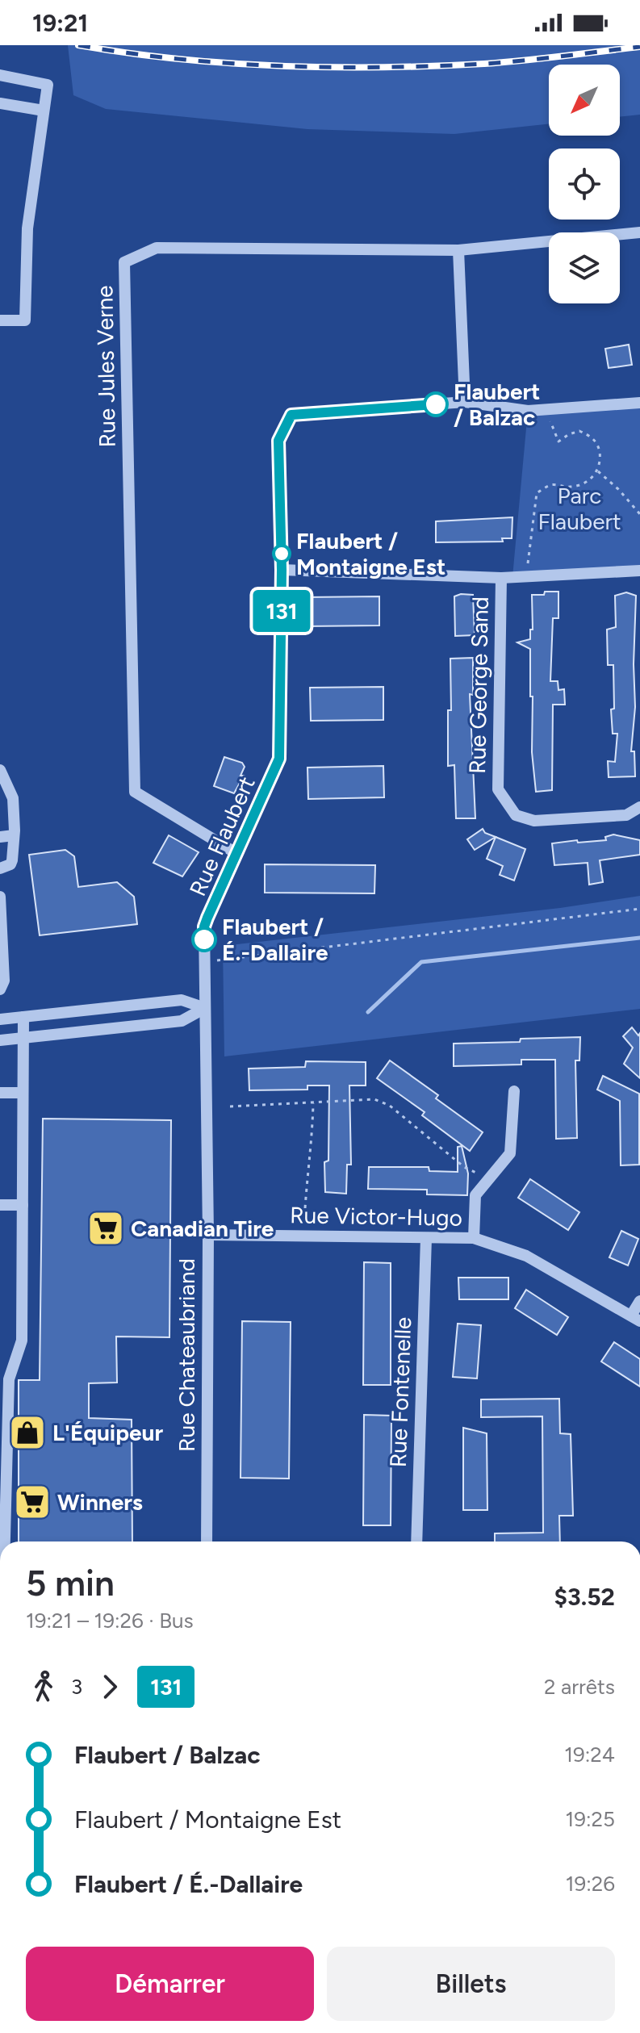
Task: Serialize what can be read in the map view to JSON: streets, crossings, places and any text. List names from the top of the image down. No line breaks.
{"streets":{"street":["Rue Jules Verne","Rue George Sand","Rue Flaubert","Rue Victor-Hugo","Rue Chateaubriand","Rue Fontenelle"]},"crossings":[["Rue Jules Verne","Rue Flaubert"],["Rue Flaubert","Rue Chateaubriand"],["Rue Victor-Hugo","Rue Chateaubriand"],["Rue Victor-Hugo","Rue Fontenelle"]],"parks":["Parc Flaubert"],"places":{"other":["Flaubert / Balzac","Flaubert / Montaigne Est","Flaubert / É.-Dallaire"],"supermarket":["Canadian Tire","Winners"],"shop":["L'Équipeur"]},"lines":["bus line 131"],"north":"bottom left","page":{"status":"19:21","on_map":"131","heading":["5 min","19:21 – 19:26 · Bus","$3.52"],"legs":["3","131","2 arrêts"],"list":[{"name":"Flaubert / Balzac","value":"19:24"},{"name":"Flaubert / Montaigne Est","value":"19:25"},{"name":"Flaubert / É.-Dallaire","value":"19:26"}],"buttons":["Démarrer","Billets"]}}
